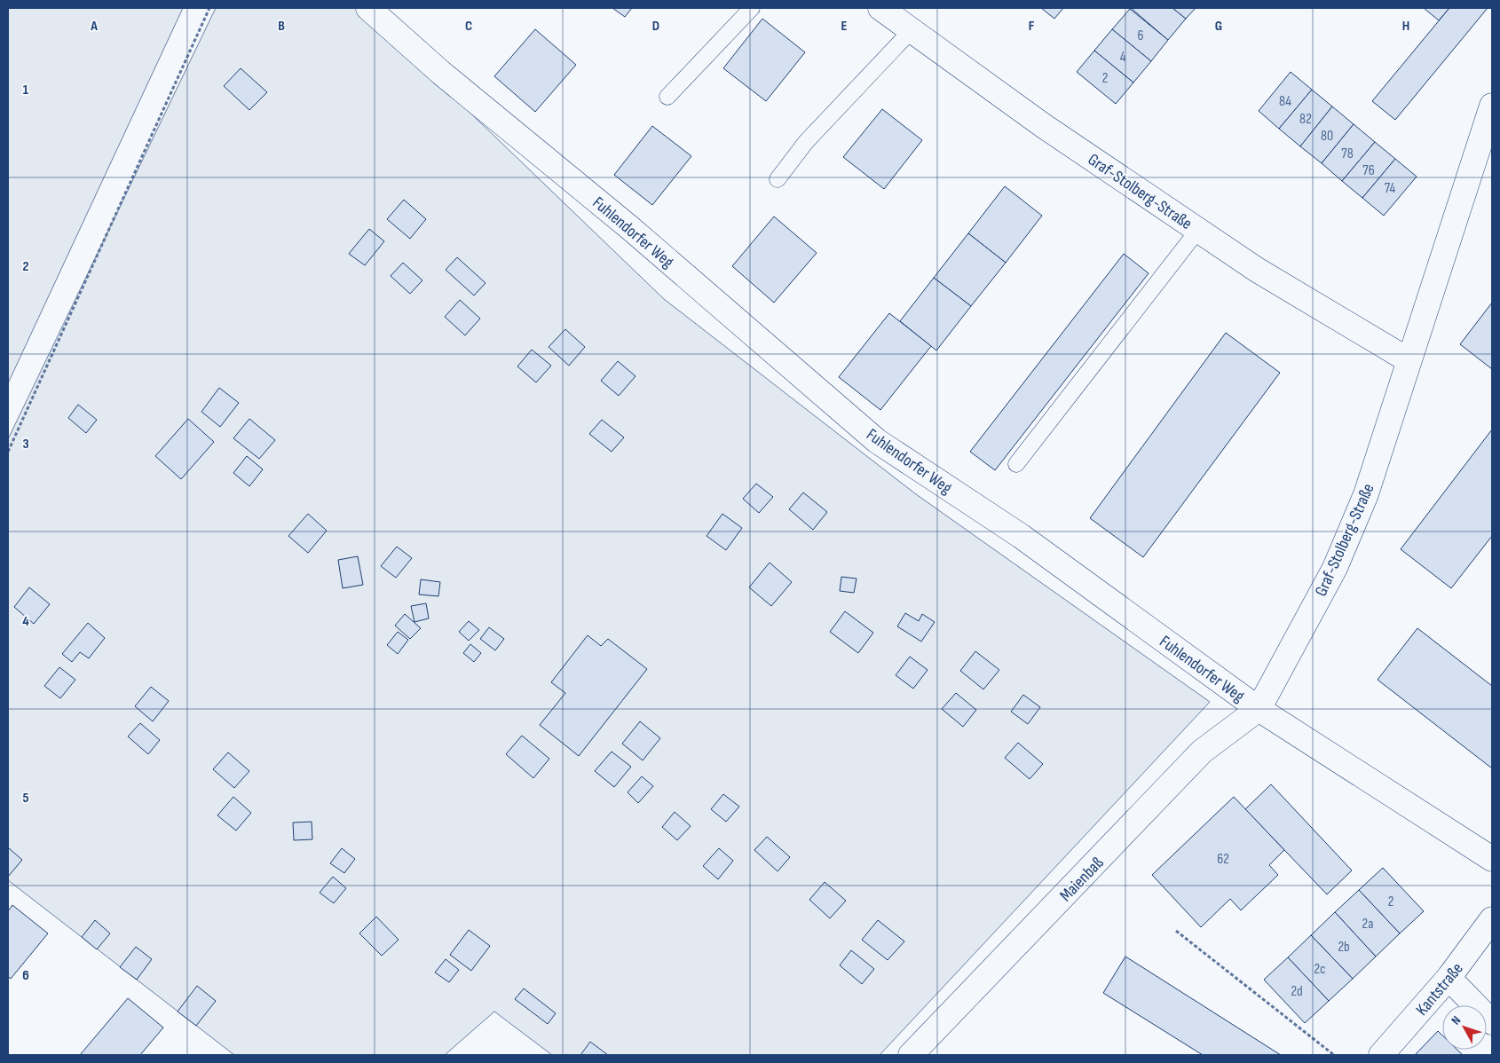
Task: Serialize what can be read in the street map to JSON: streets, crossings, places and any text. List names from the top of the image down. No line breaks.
{"streets":{"street":["Graf-Stolberg-Straße","Fuhlendorfer Weg","Maienbaß","Kantstraße"]},"crossings":[["Graf-Stolberg-Straße","Fuhlendorfer Weg"],["Graf-Stolberg-Straße","Maienbaß"],["Fuhlendorfer Weg","Maienbaß"]],"house_numbers":["6","4","2","84","82","80","78","76","74","62","2","2a","2b","2c","2d"],"north":"top left","grid":{"columns":["A","B","C","D","E","F","G","H"],"rows":["1","2","3","4","5","6"]}}
